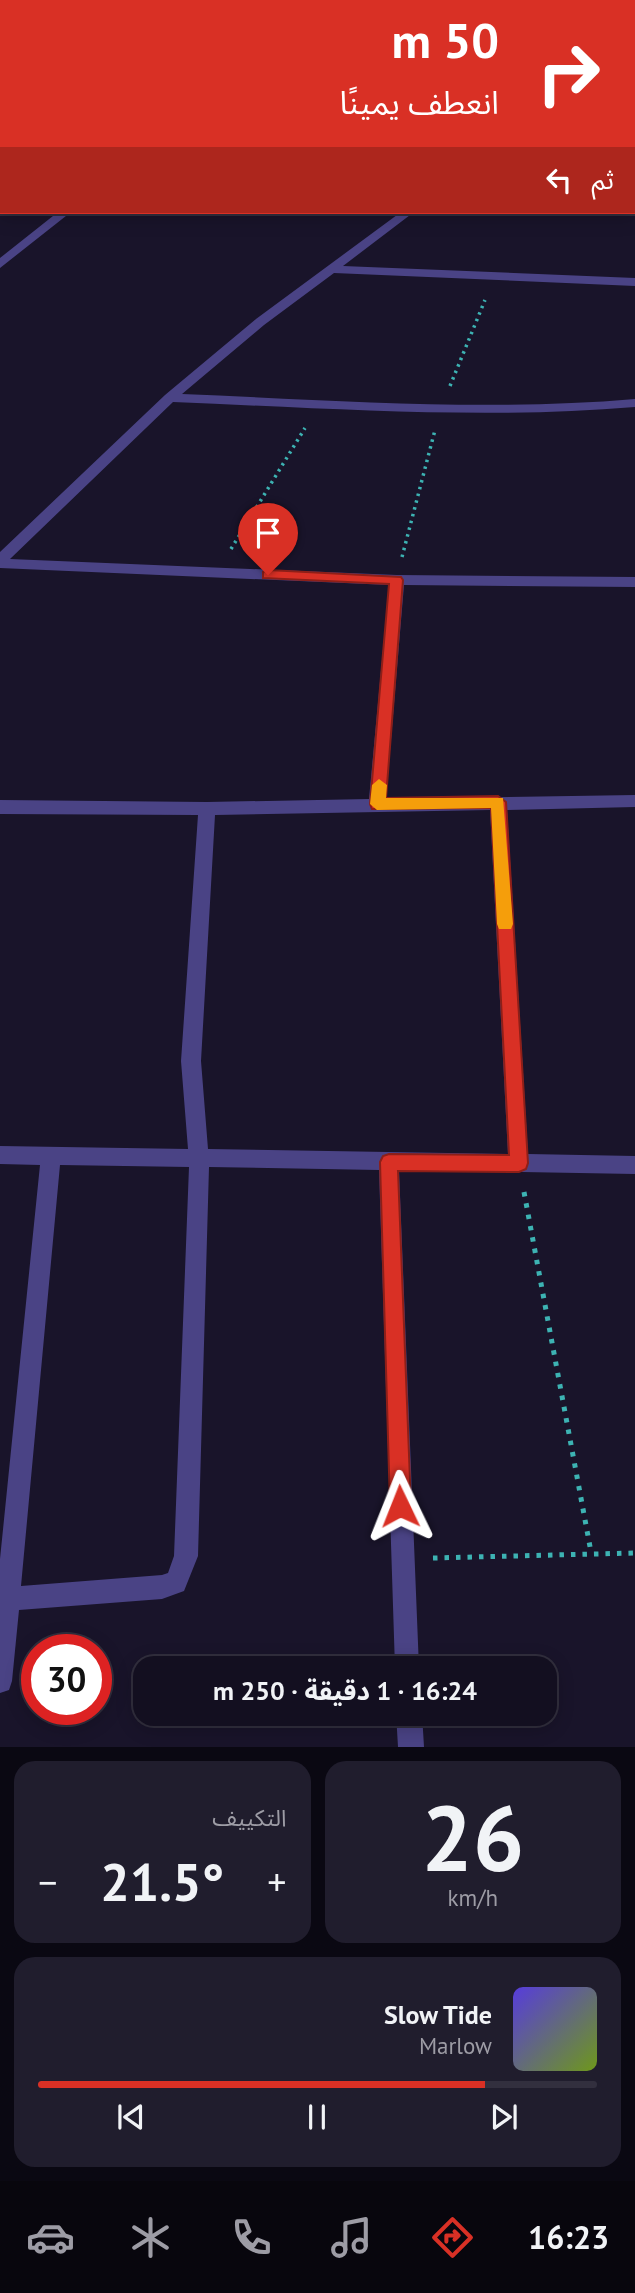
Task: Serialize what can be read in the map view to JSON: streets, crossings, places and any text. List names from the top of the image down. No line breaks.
{"page":{"turn":["50 m","انعطف يمينًا"],"then":"ثم","limit":"30","trip":"16:24 · 1 دقيقة · 250 m","tile":[["26","km/h"],"التكييف"],"heat":["−","21.5°","+"],"song":["Slow Tide","Marlow"],"tabs":"16:23"}}
